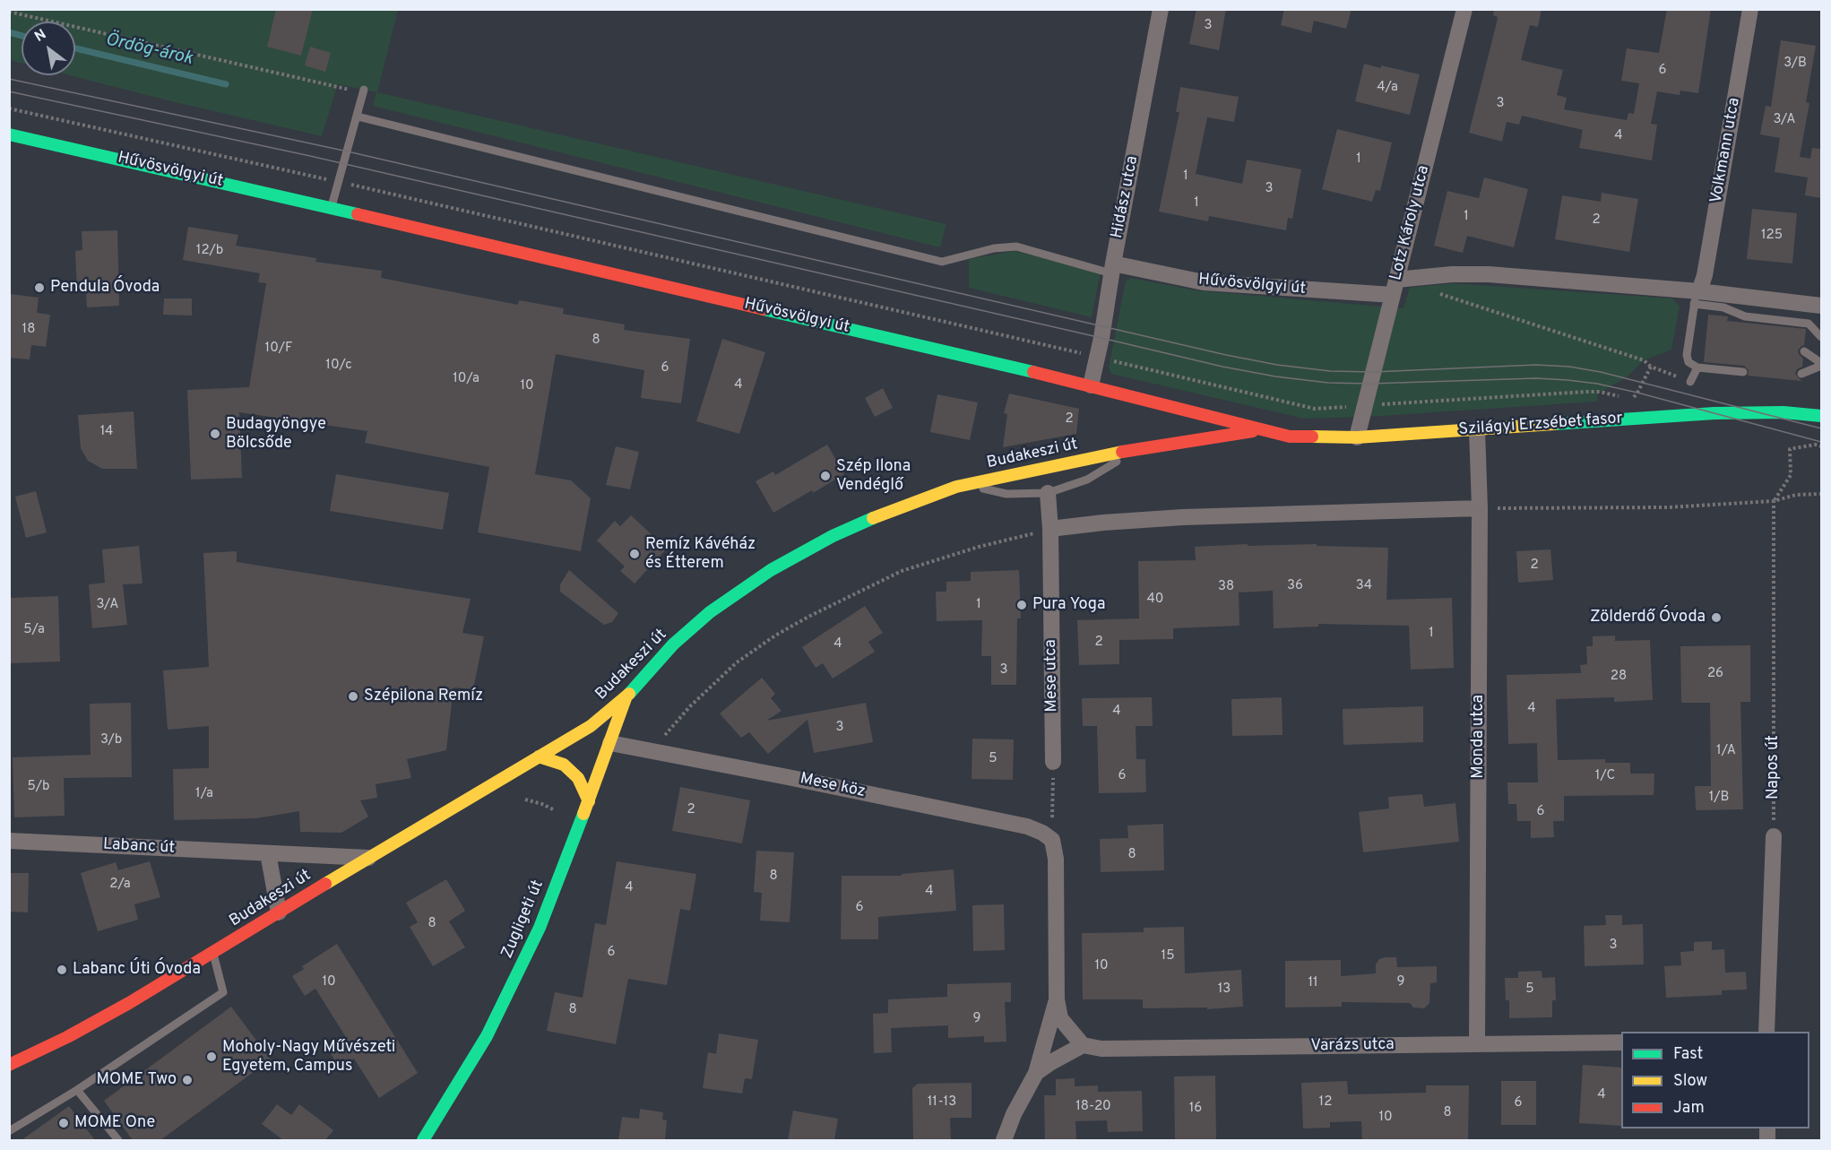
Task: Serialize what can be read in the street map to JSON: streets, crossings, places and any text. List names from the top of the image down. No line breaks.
{"streets":{"main road":["Hűvösvölgyi út","Szilágyi Erzsébet fasor","Budakeszi út","Zugligeti út"],"street":["Volkmann utca","Hidász utca","Lotz Károly utca","Mese utca","Monda utca","Mese köz","Labanc út","Varázs utca"],"path":["Napos út"]},"crossings":[["Hűvösvölgyi út","Hidász utca"],["Hűvösvölgyi út","Lotz Károly utca"],["Hűvösvölgyi út","Szilágyi Erzsébet fasor"],["Hűvösvölgyi út","Budakeszi út"],["Lotz Károly utca","Szilágyi Erzsébet fasor"],["Szilágyi Erzsébet fasor","Budakeszi út"],["Szilágyi Erzsébet fasor","Monda utca"],["Budakeszi út","Labanc út"],["Budakeszi út","Zugligeti út"],["Monda utca","Varázs utca"],["Mese köz","Zugligeti út"]],"water":["Ördög-árok"],"places":["Pendula Óvoda","Budagyöngye Bölcsőde","Szép Ilona Vendéglő","Remíz Kávéház és Étterem","Pura Yoga","Zölderdő Óvoda","Szépilona Remíz","Labanc Úti Óvoda","Moholy-Nagy Művészeti Egyetem, Campus","MOME Two","MOME One"],"house_numbers":["3","3/B","6","4/a","3","3/A","4","1","1","3","1","1","2","125","12/b","18","8","10/F","10/c","6","10/a","4","10","2","14","2","36","34","38","40","3/A","1","5/a","1","2","4","3","26","28","4","4","3","3/b","1/A","5","6","1/C","5/b","1/a","1/B","2","6","8","8","2/a","4","4","6","8","3","6","15","10","10","9","11","13","5","8","9","4","11-13","12","6","18-20","16","8","10"],"legend":["Fast","Slow","Jam"],"north":"top left"}
